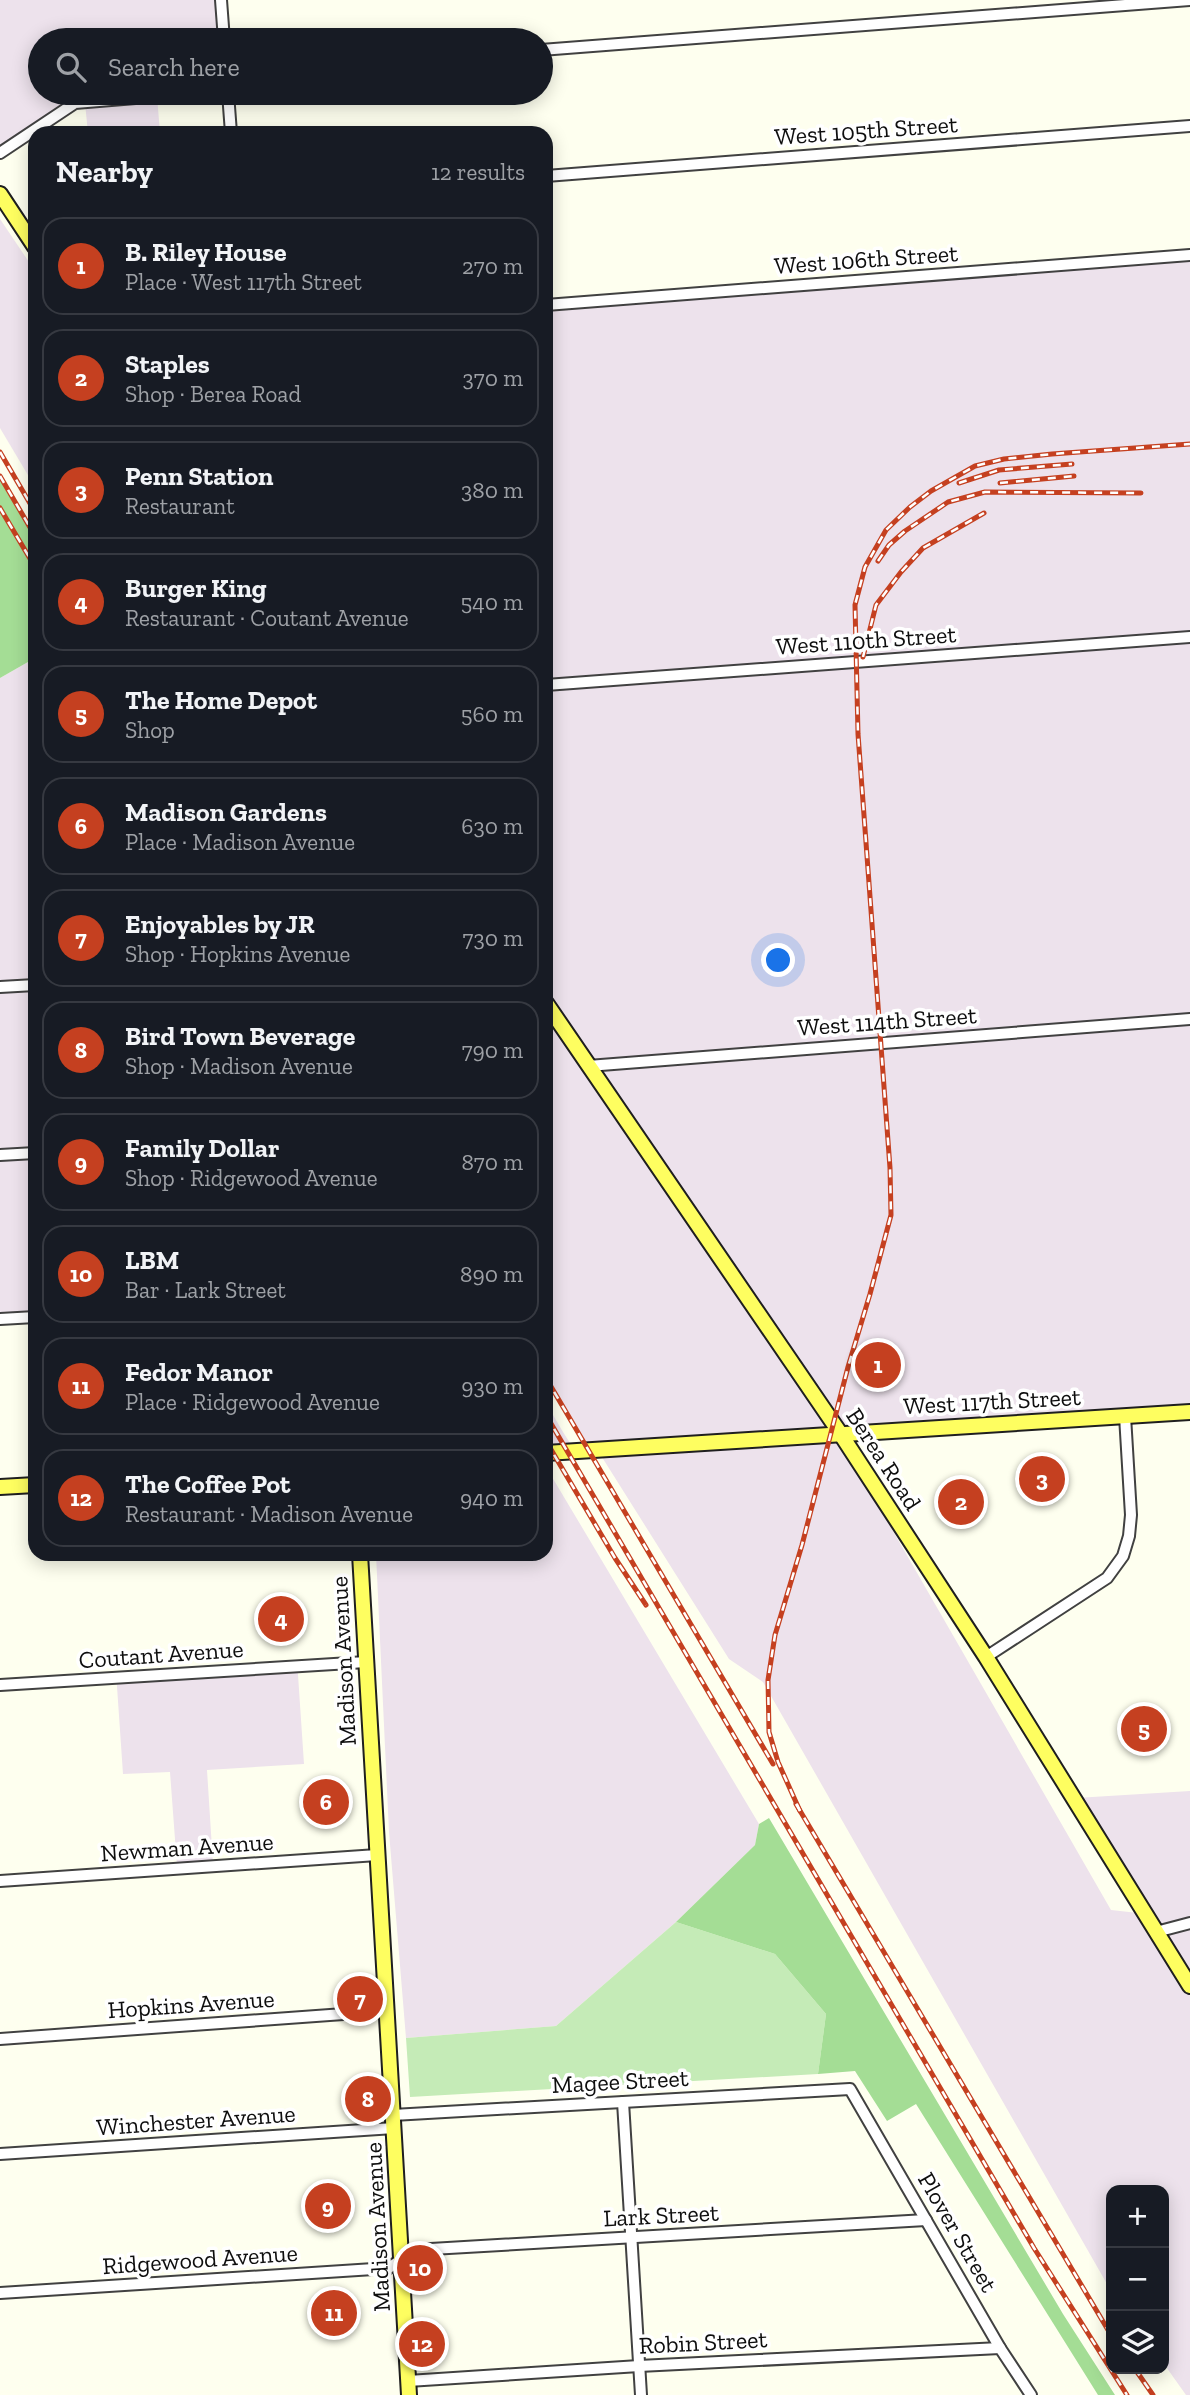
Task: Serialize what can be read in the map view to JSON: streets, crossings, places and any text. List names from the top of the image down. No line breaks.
{"streets":{"main road":["West 117th Street","Berea Road","Madison Avenue"],"street":["West 105th Street","West 106th Street","West 110th Street","West 114th Street","Coutant Avenue","Newman Avenue","Hopkins Avenue","Magee Street","Winchester Avenue","Lark Street","Plover Street","Ridgewood Avenue","Robin Street"]},"crossings":[["West 114th Street","Berea Road"],["West 117th Street","Berea Road"],["Coutant Avenue","Madison Avenue"],["Madison Avenue","Newman Avenue"],["Madison Avenue","Hopkins Avenue"],["Madison Avenue","Magee Street"],["Madison Avenue","Winchester Avenue"],["Madison Avenue","Lark Street"],["Madison Avenue","Ridgewood Avenue"],["Madison Avenue","Robin Street"],["Magee Street","Winchester Avenue"],["Magee Street","Plover Street"],["Lark Street","Plover Street"],["Lark Street","Ridgewood Avenue"],["Plover Street","Robin Street"]],"page":{"search":"Search here","heading":["Nearby","12 results"],"list":[{"mark":"1","name":"B. Riley House","note":"Place · West 117th Street","value":"270 m"},{"mark":"2","name":"Staples","note":"Shop · Berea Road","value":"370 m"},{"mark":"3","name":"Penn Station","note":"Restaurant","value":"380 m"},{"mark":"4","name":"Burger King","note":"Restaurant · Coutant Avenue","value":"540 m"},{"mark":"5","name":"The Home Depot","note":"Shop","value":"560 m"},{"mark":"6","name":"Madison Gardens","note":"Place · Madison Avenue","value":"630 m"},{"mark":"7","name":"Enjoyables by JR","note":"Shop · Hopkins Avenue","value":"730 m"},{"mark":"8","name":"Bird Town Beverage","note":"Shop · Madison Avenue","value":"790 m"},{"mark":"9","name":"Family Dollar","note":"Shop · Ridgewood Avenue","value":"870 m"},{"mark":"10","name":"LBM","note":"Bar · Lark Street","value":"890 m"},{"mark":"11","name":"Fedor Manor","note":"Place · Ridgewood Avenue","value":"930 m"},{"mark":"12","name":"The Coffee Pot","note":"Restaurant · Madison Avenue","value":"940 m"}],"pins":["1","3","2","4","5","6","7","8","9","10","11","12"],"map_buttons":["+","−"]}}
